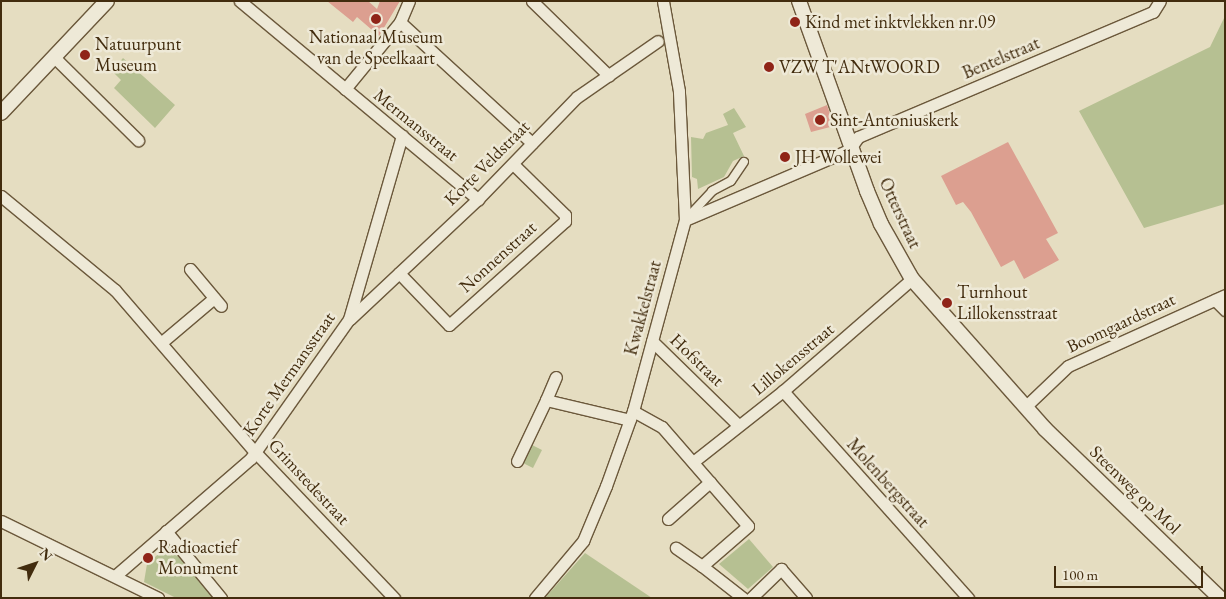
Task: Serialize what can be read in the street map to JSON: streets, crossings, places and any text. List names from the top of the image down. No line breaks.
{"streets":{"street":["Bentelstraat","Mermansstraat","Korte Veldstraat","Otterstraat","Nonnenstraat","Kwakkelstraat","Boomgaardstraat","Lillokensstraat","Hofstraat","Korte Mermansstraat","Grimstedestraat","Molenbergstraat","Steenweg op Mol"]},"crossings":[["Bentelstraat","Otterstraat"],["Bentelstraat","Kwakkelstraat"],["Mermansstraat","Korte Veldstraat"],["Mermansstraat","Korte Mermansstraat"],["Korte Veldstraat","Nonnenstraat"],["Korte Veldstraat","Korte Mermansstraat"],["Otterstraat","Boomgaardstraat"],["Otterstraat","Lillokensstraat"],["Otterstraat","Steenweg op Mol"],["Kwakkelstraat","Hofstraat"],["Boomgaardstraat","Steenweg op Mol"],["Lillokensstraat","Hofstraat"],["Lillokensstraat","Molenbergstraat"],["Korte Mermansstraat","Grimstedestraat"]],"places":["Nationaal Museum van de Speelkaart","Kind met inktvlekken nr.09","Natuurpunt Museum","VZW T'ANtWOORD","Sint-Antoniuskerk","JH Wollewei","Turnhout Lillokensstraat","Radioactief Monument"],"scale_bar":"100 m","north":"top right"}
